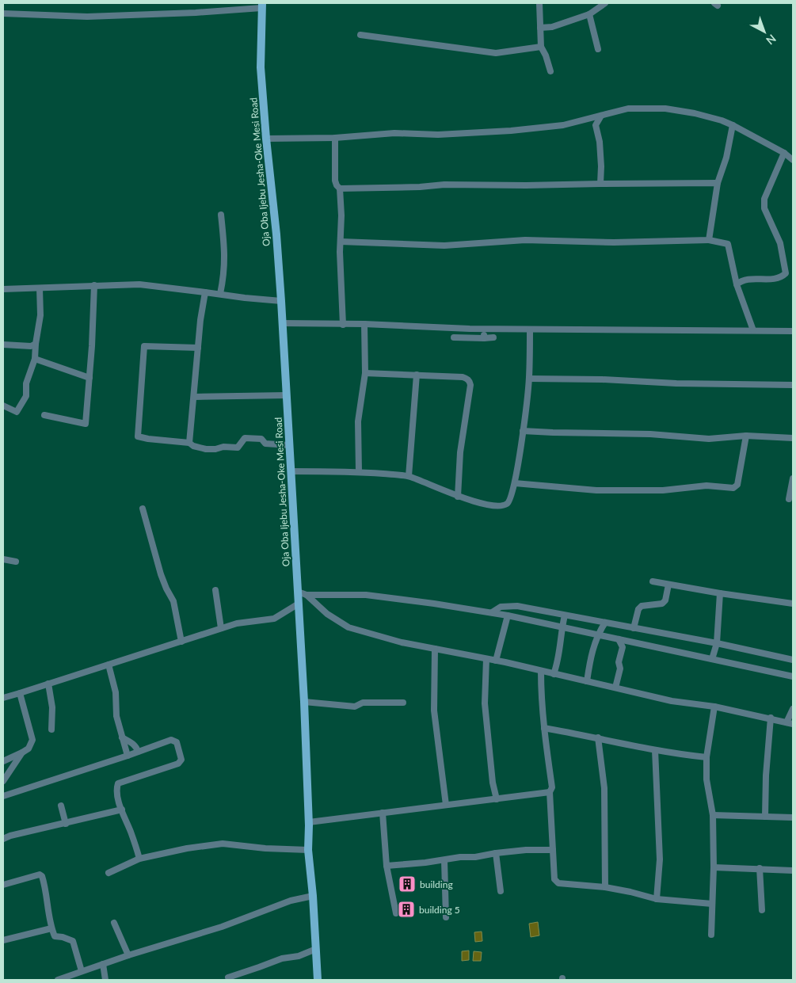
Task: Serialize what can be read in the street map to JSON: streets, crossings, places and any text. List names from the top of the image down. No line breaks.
{"streets":{"main road":["Oja Oba Ijebu Jesha-Oke Mesi Road"]},"places":{"building":["building","building 5"]},"north":"bottom right"}
